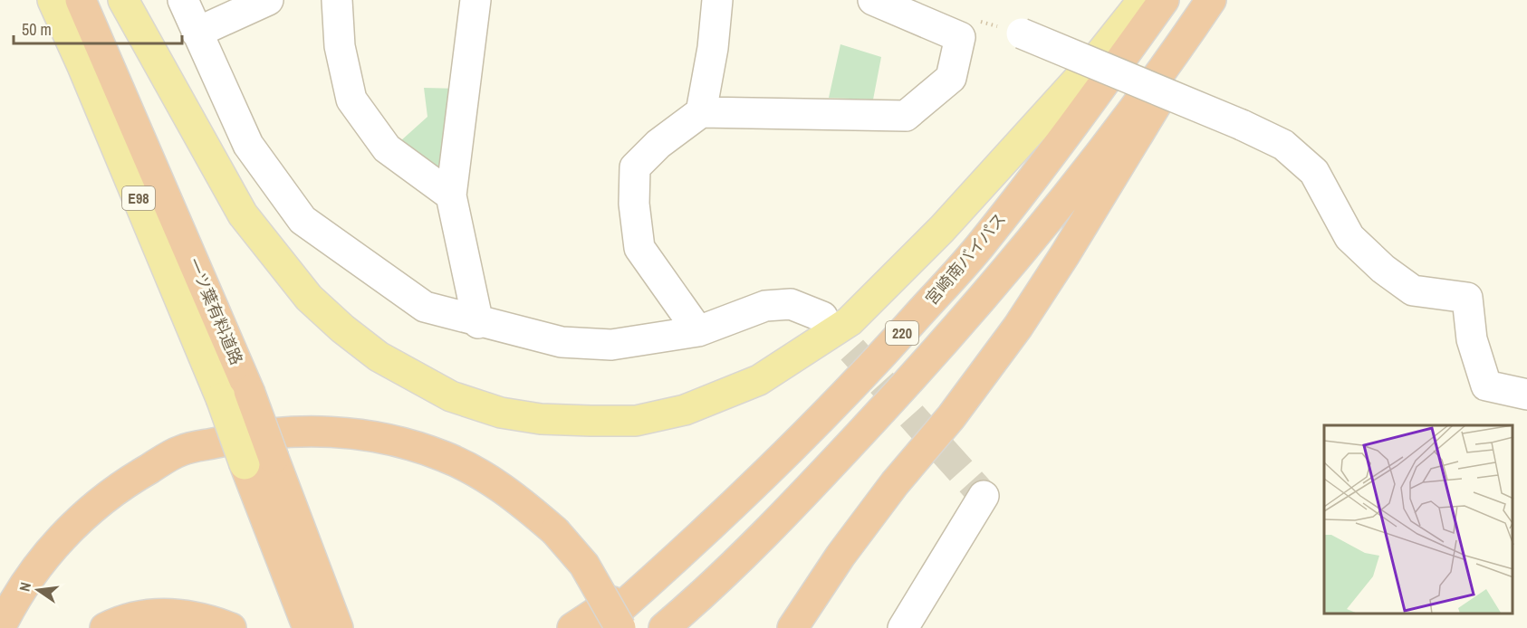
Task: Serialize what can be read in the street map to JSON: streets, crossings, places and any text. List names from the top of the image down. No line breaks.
{"streets":{"highway":["E98","宮崎南バイパス","一ツ葉有料道路","220"]},"crossings":[["E98","一ツ葉有料道路"]],"scale_bar":"50 m","north":"left"}
